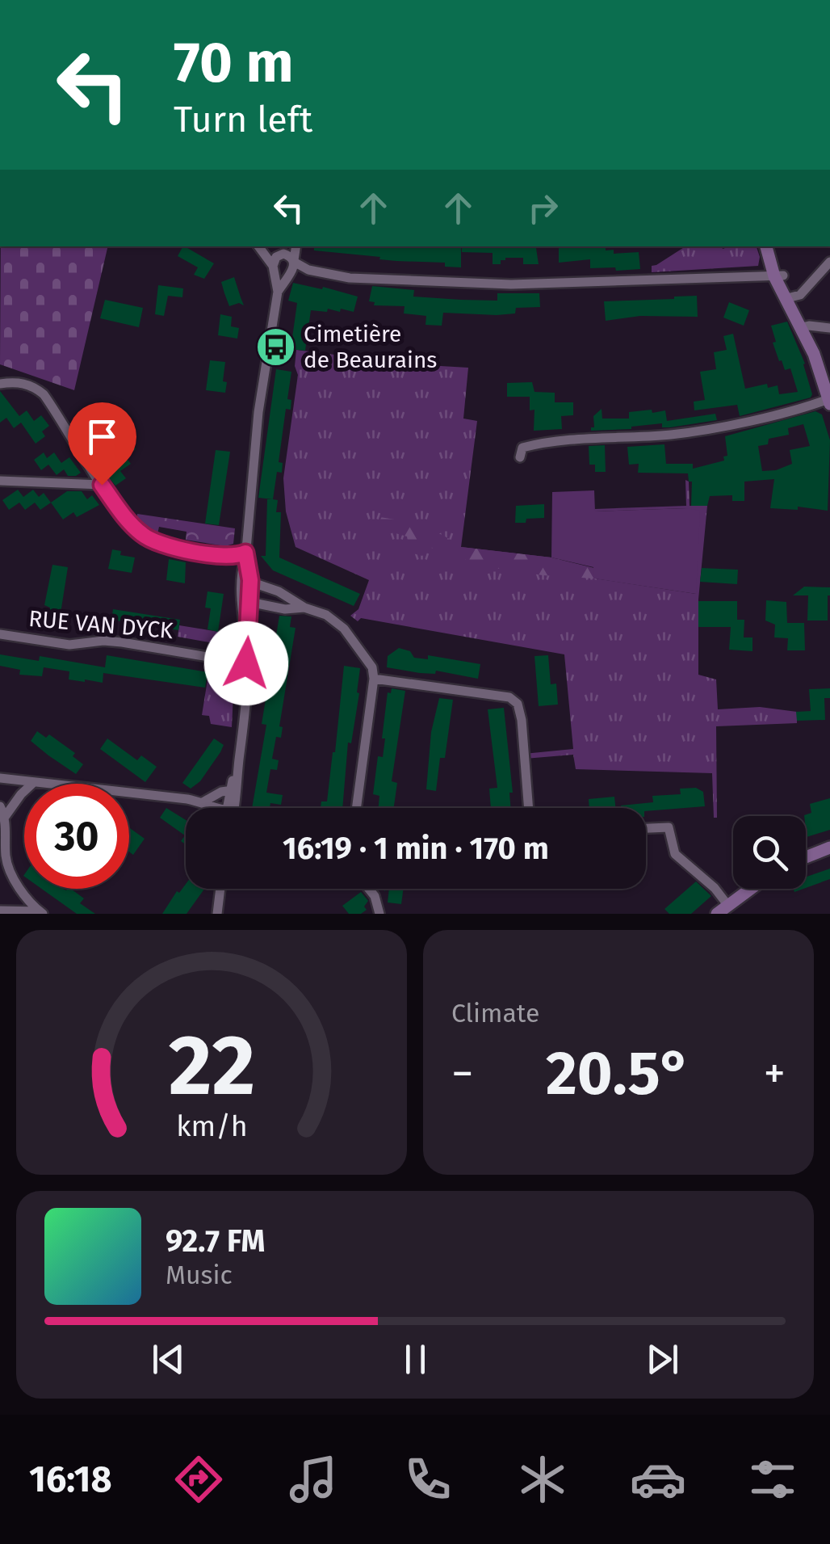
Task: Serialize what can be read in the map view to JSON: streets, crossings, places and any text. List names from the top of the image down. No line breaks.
{"streets":{"street":["RUE VAN DYCK"]},"places":{"bus stop":["Cimetière de Beaurains"]},"page":{"turn":["70 m","Turn left"],"limit":"30","trip":"16:19 · 1 min · 170 m","tile":"Climate","heat":["−","20.5°","+"],"song":["92.7 FM","Music"],"tabs":"16:18","gauge":["22","km/h"]}}
